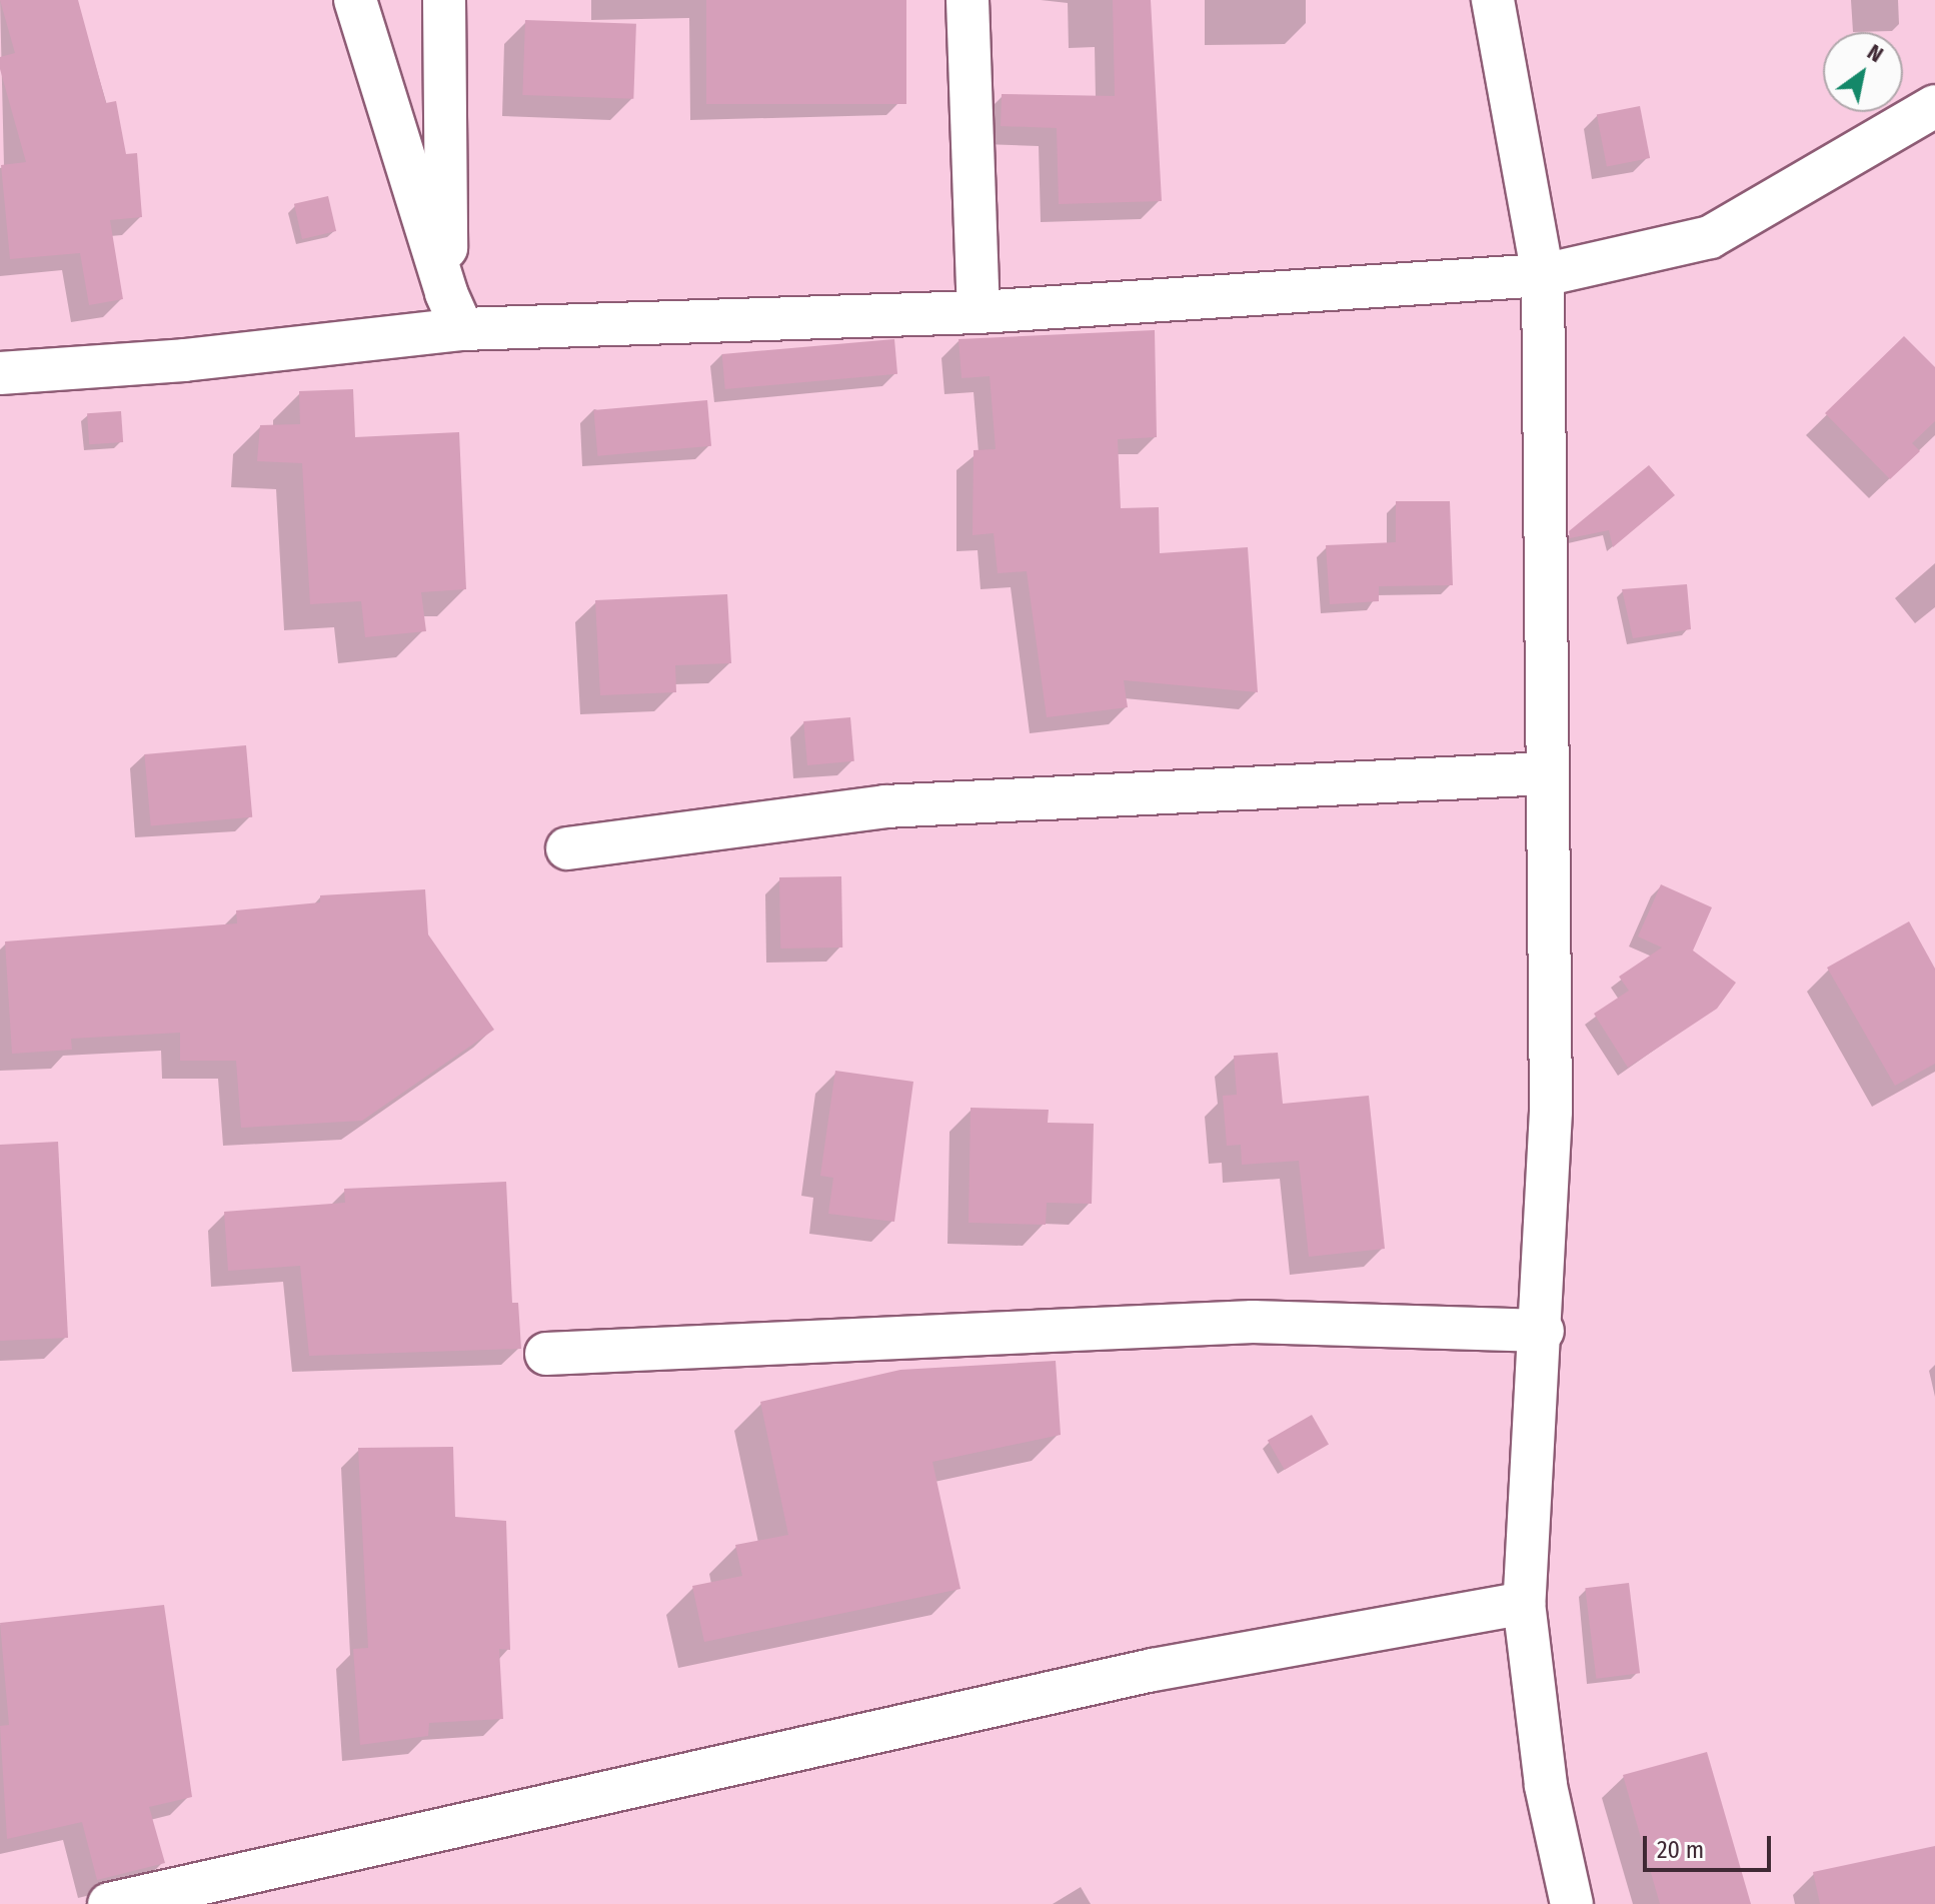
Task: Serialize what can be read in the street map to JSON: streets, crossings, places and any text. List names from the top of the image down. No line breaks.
{"scale_bar":"20 m","north":"top right"}
